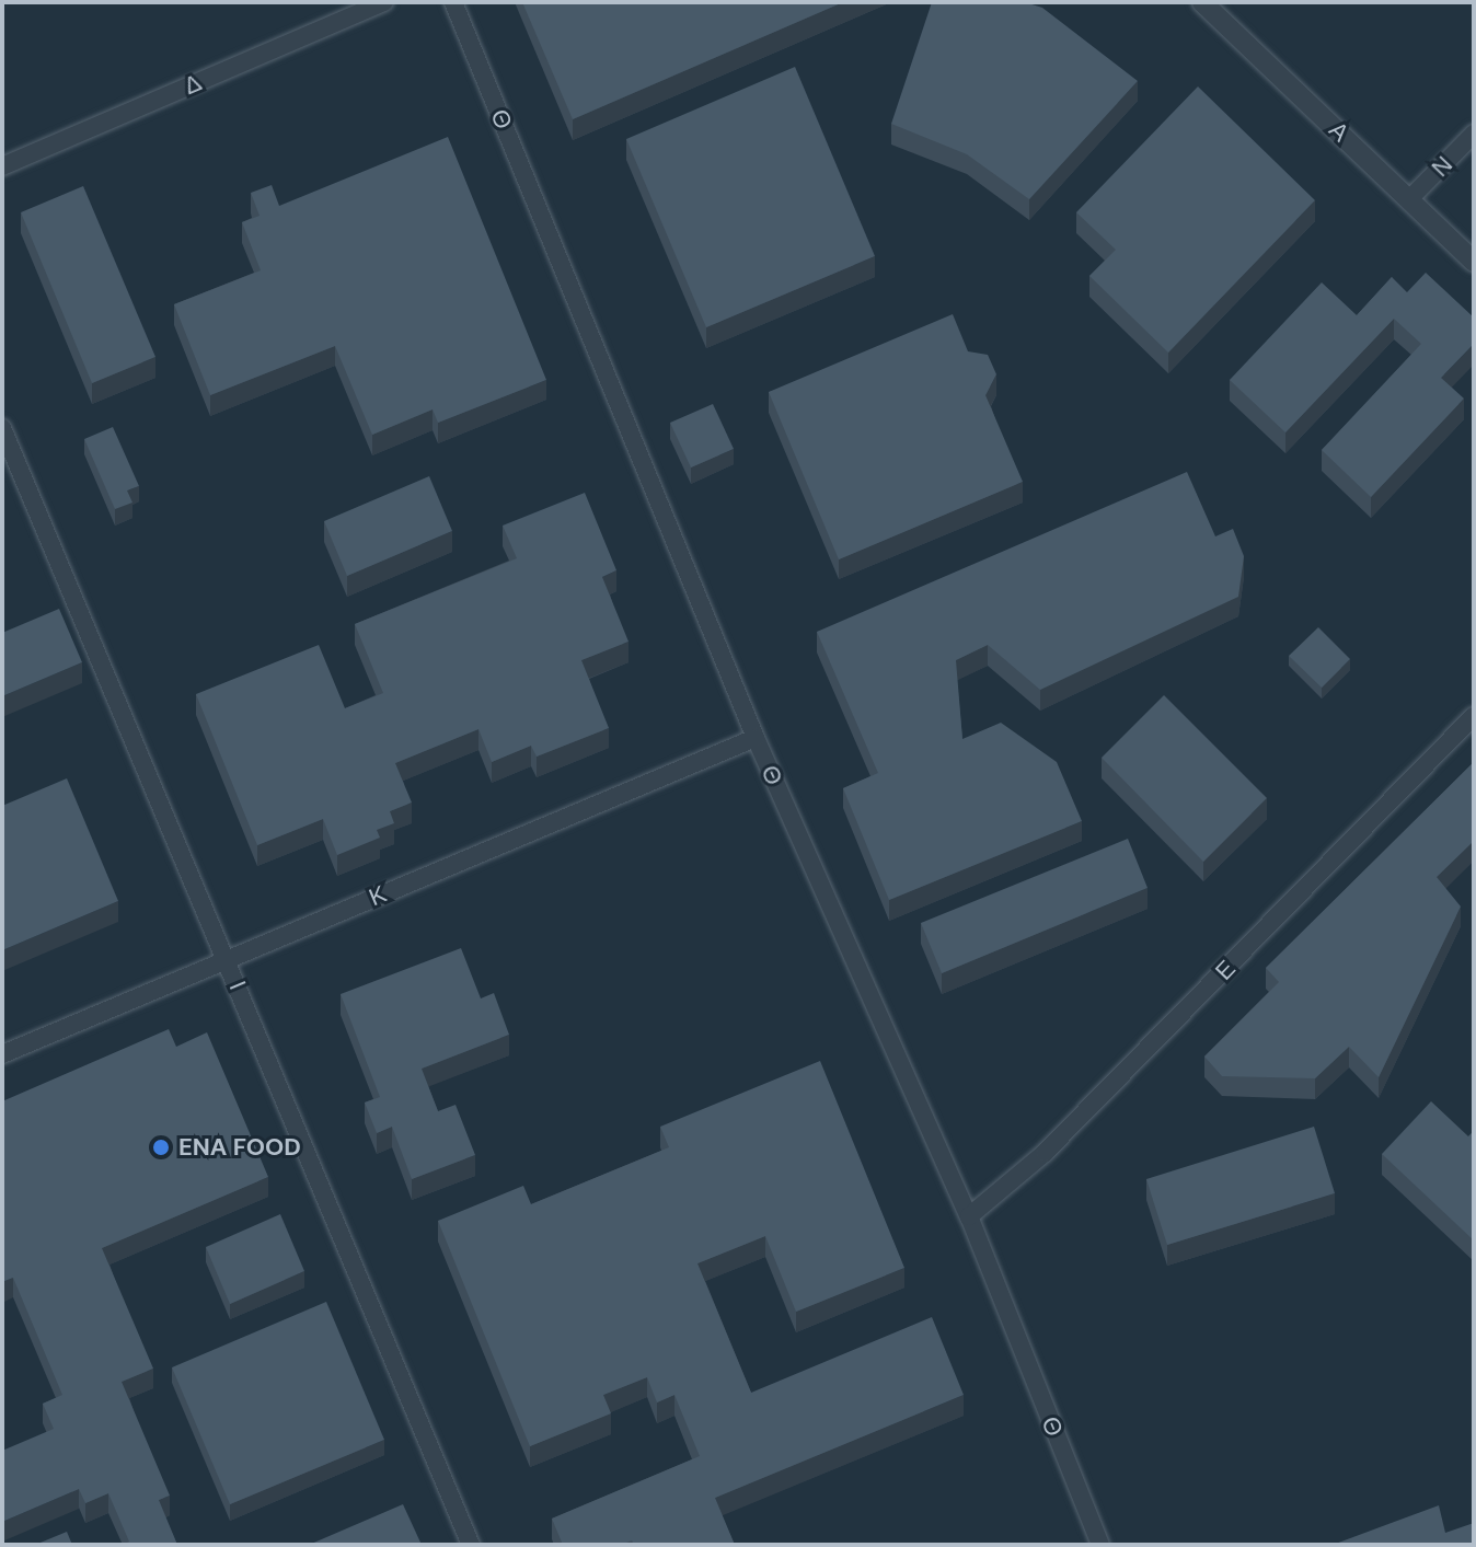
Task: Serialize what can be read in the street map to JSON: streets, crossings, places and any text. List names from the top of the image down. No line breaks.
{"streets":{"street":["Δ","Θ","Α","Ν","Κ","Ε","Ι"]},"crossings":[["Θ","Κ"],["Θ","Ε"],["Α","Ν"],["Κ","Ι"]],"places":["ENA FOOD"]}
